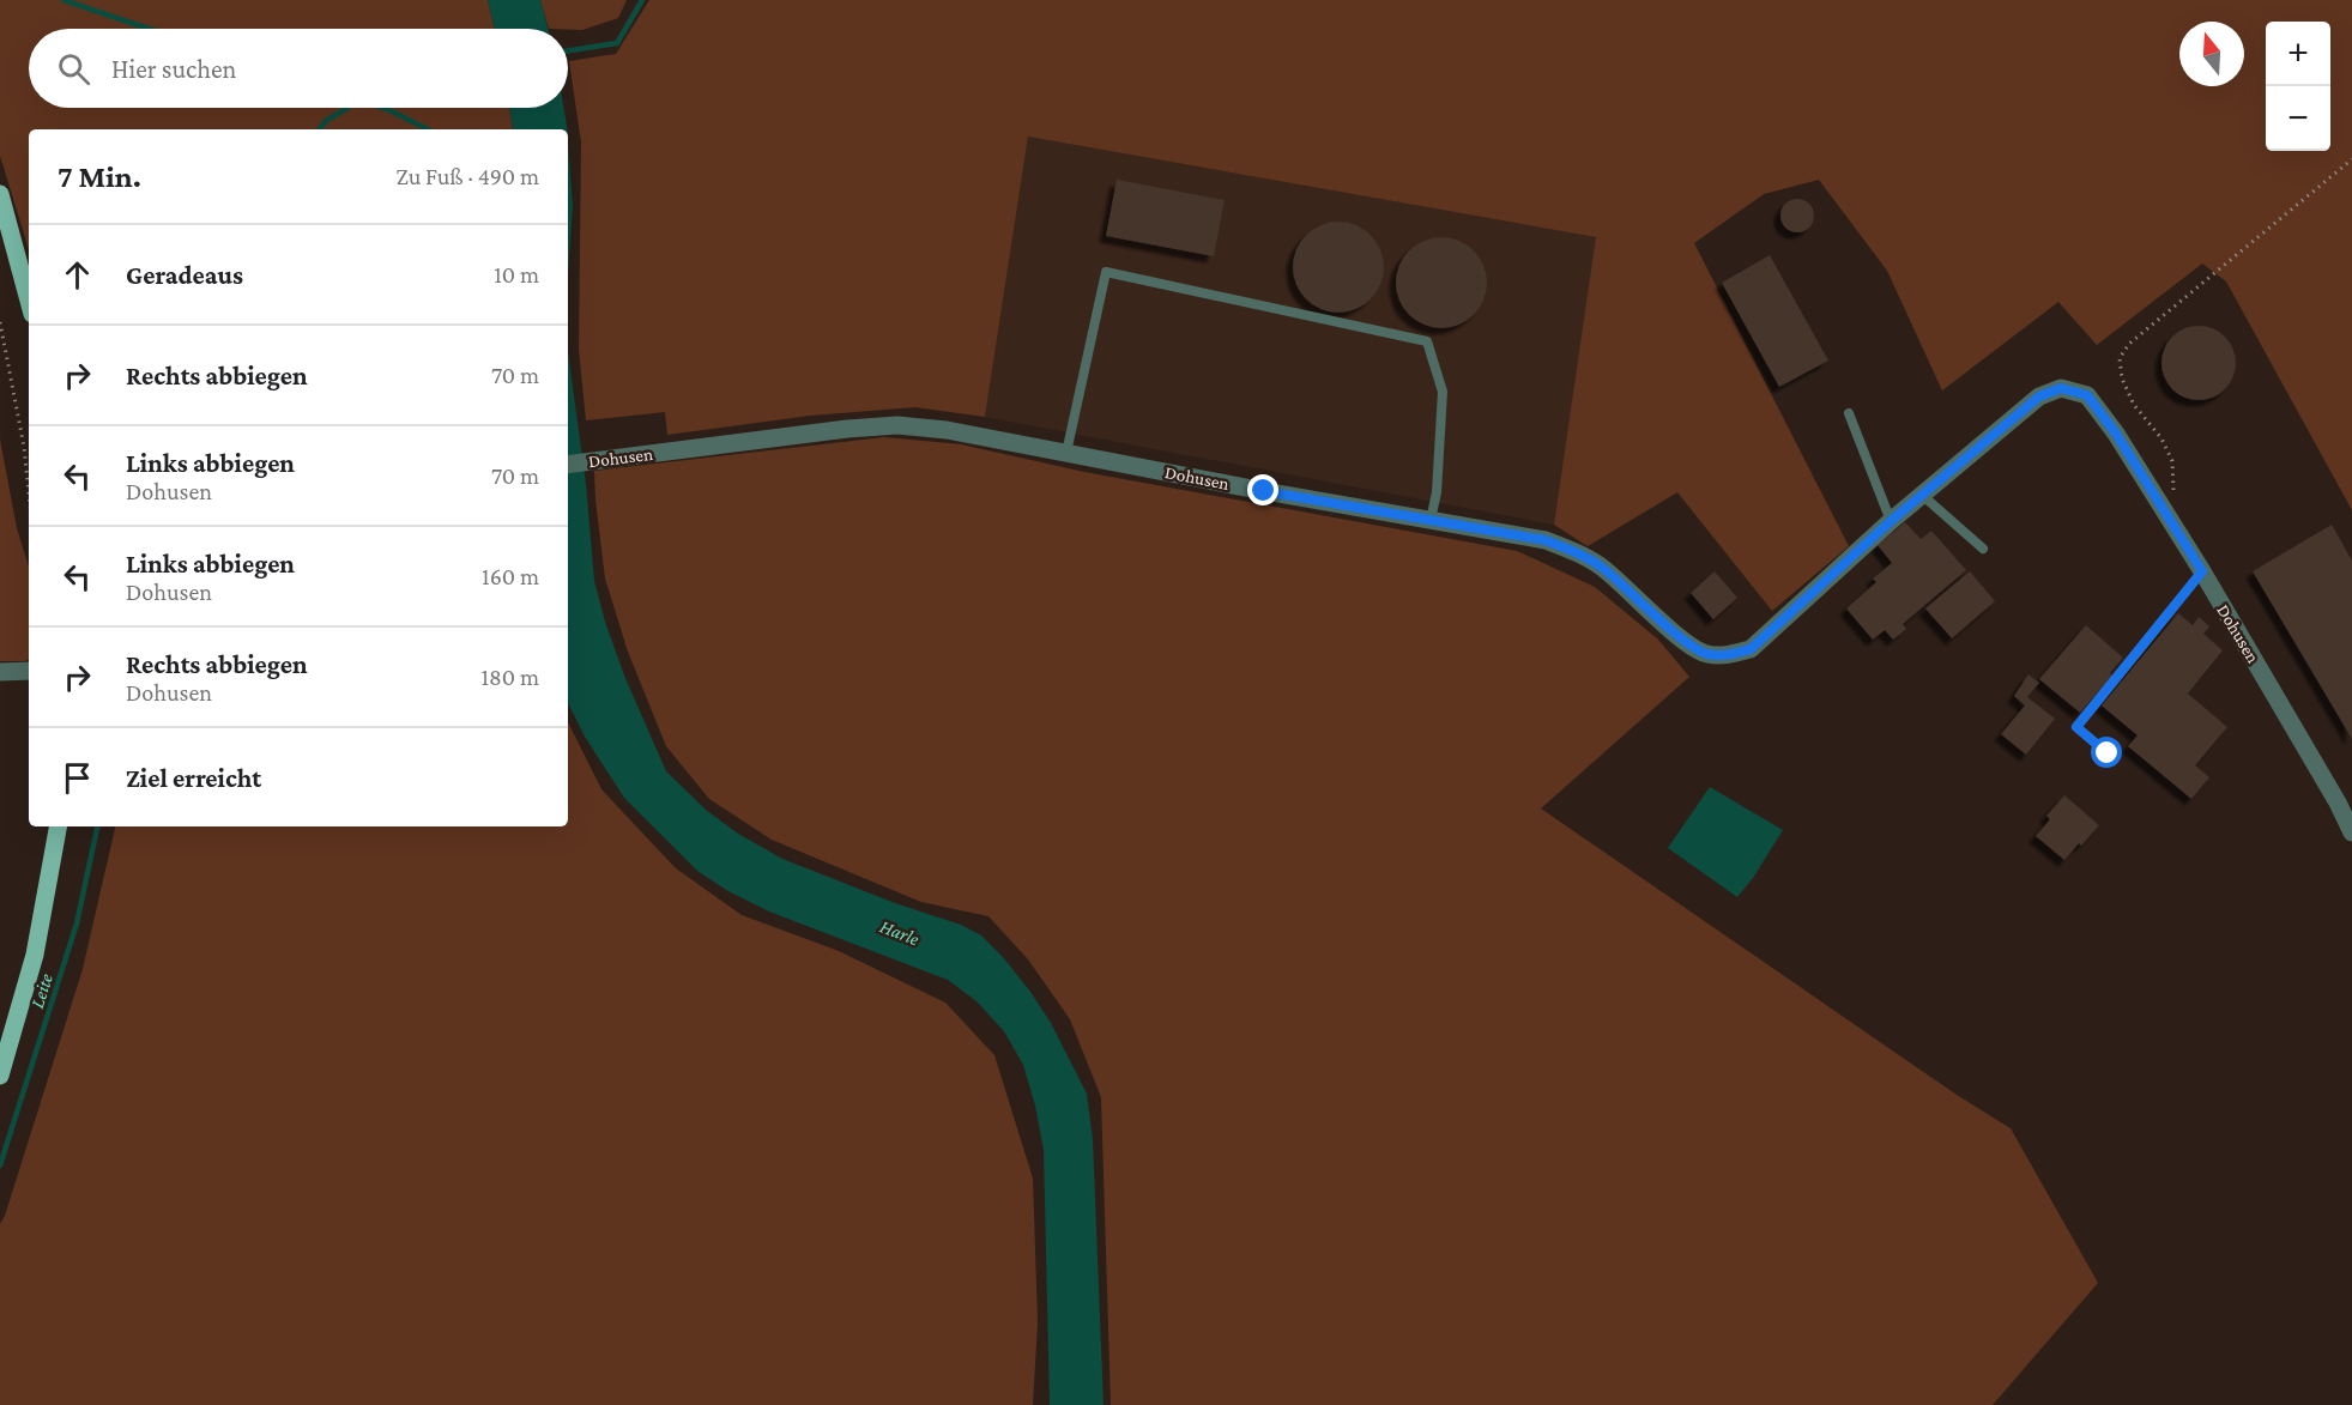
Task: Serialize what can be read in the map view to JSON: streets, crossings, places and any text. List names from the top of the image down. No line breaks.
{"streets":{"street":["Dohusen"]},"water":["Harle","Leite"],"north":"top","page":{"map_buttons":["+","−"],"search":"Hier suchen","heading":["7 Min.","Zu Fuß · 490 m"],"list":[["Geradeaus","10 m"],["Rechts abbiegen","70 m"],["Links abbiegen","Dohusen","70 m"],["Links abbiegen","Dohusen","160 m"],["Rechts abbiegen","Dohusen","180 m"],"Ziel erreicht"]}}
